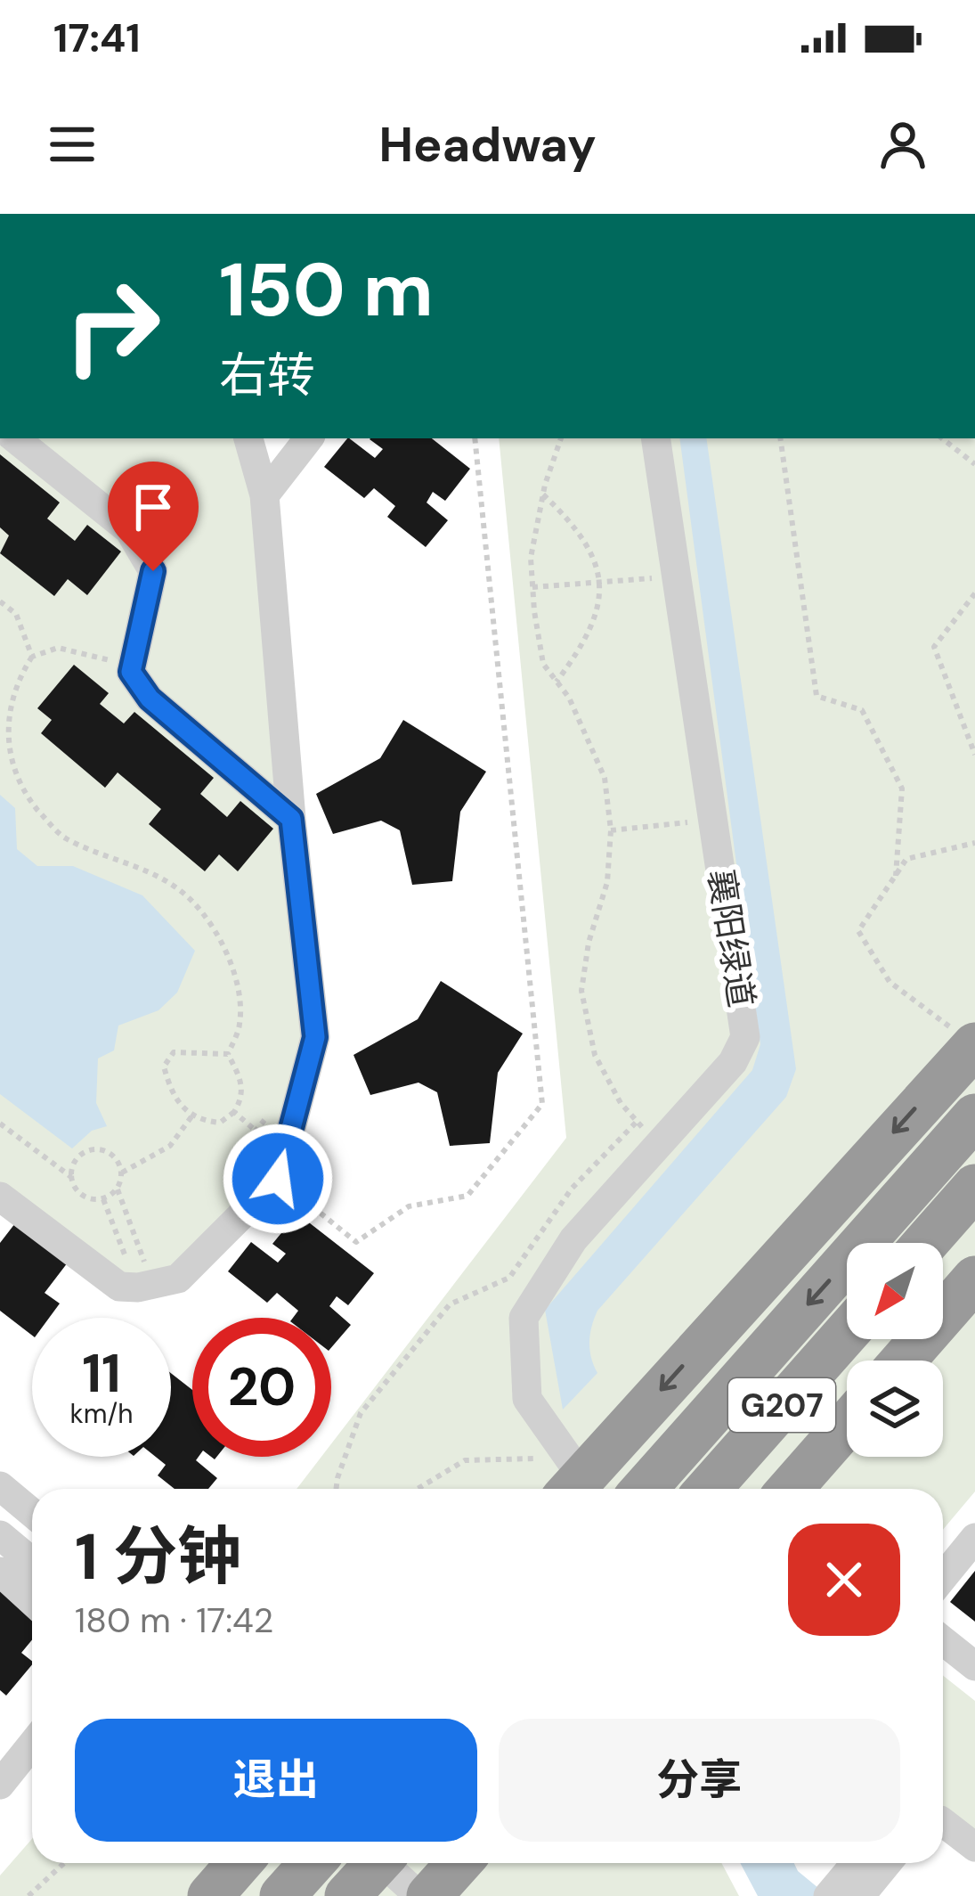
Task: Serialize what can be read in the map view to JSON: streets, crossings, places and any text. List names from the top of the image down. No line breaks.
{"streets":{"highway":["G207"],"street":["襄阳绿道"]},"north":"bottom left","page":{"status":"17:41","header":"Headway","turn":["150 m","右转"],"speed":"11 km/h","limit":"20","heading":["1 分钟","180 m · 17:42"],"buttons":["退出","分享"]}}
